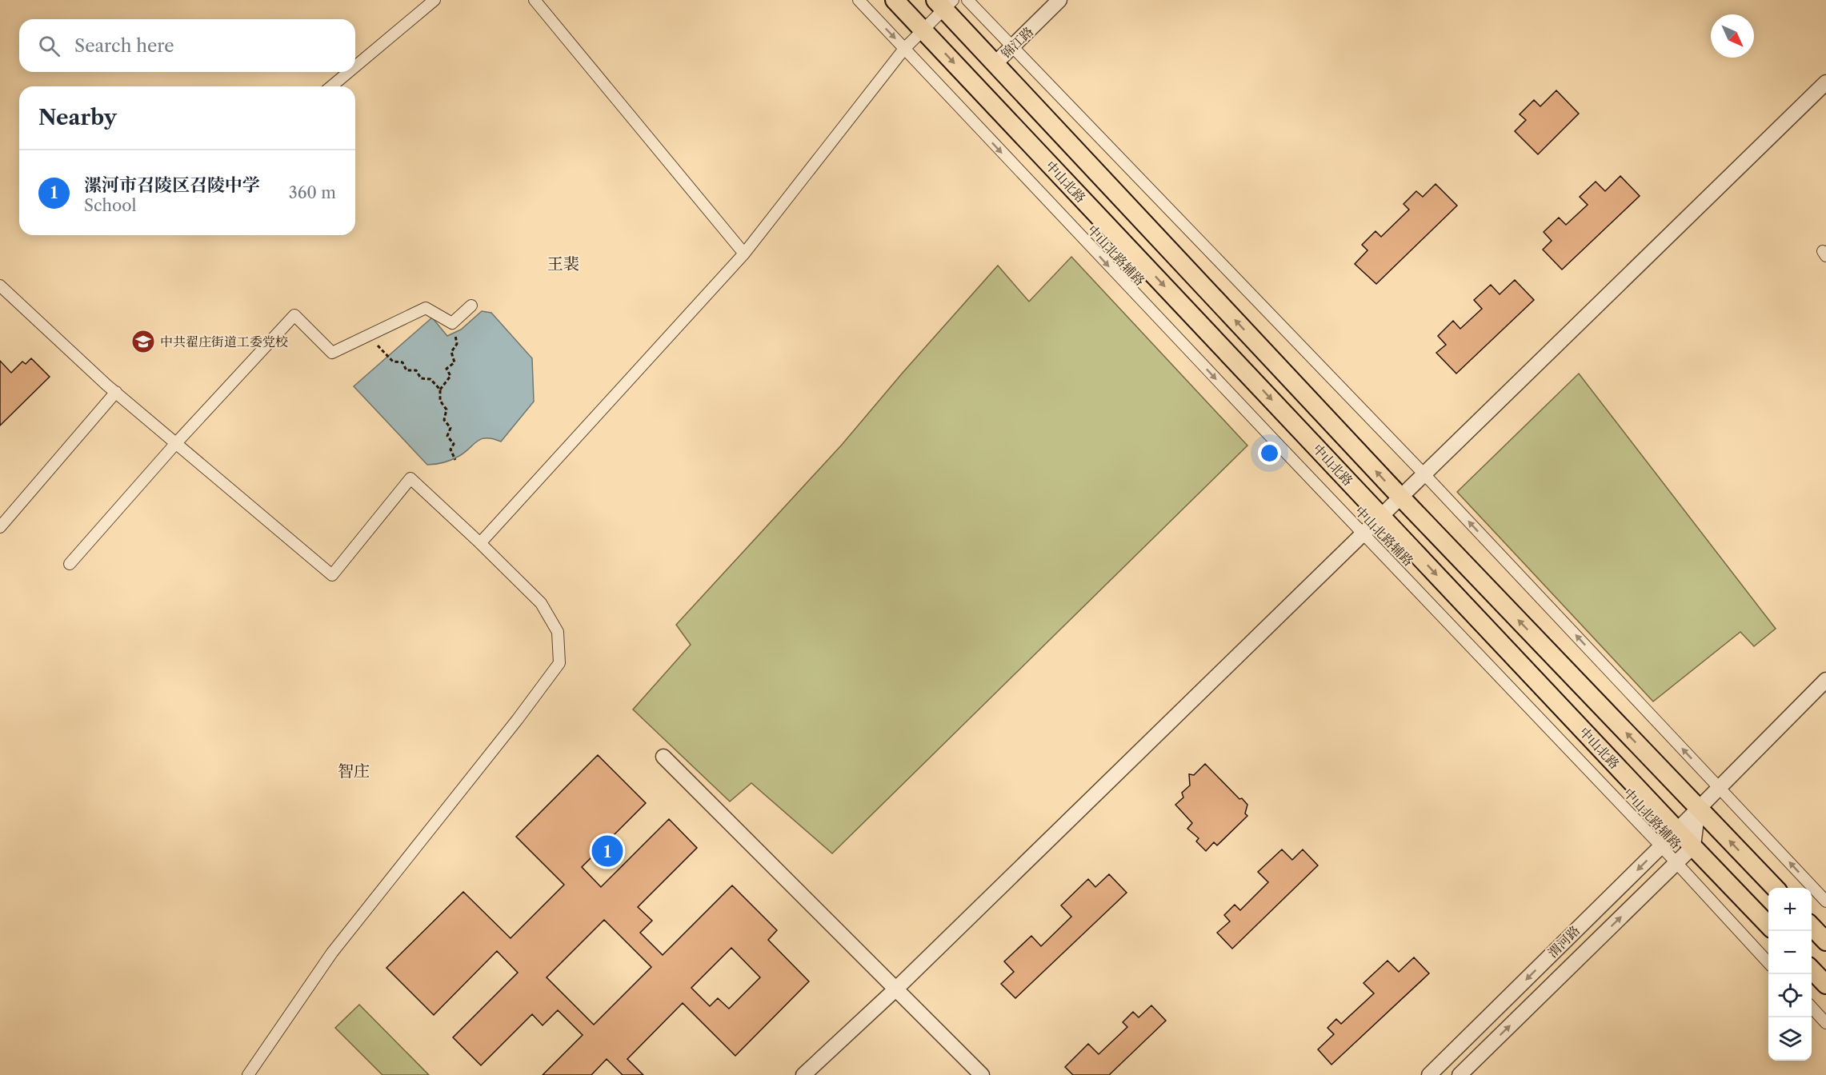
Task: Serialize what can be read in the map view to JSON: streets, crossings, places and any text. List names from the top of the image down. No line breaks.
{"streets":{"main road":["中山北路"],"street":["锦江路","中山北路辅路","渭河路"]},"crossings":[["锦江路","中山北路"],["中山北路","渭河路"],["中山北路辅路","渭河路"]],"districts":["王裴","智庄"],"places":{"school or university":["中共翟庄街道工委党校"]},"north":"bottom right","page":{"search":"Search here","heading":"Nearby","list":[{"mark":"1","name":"漯河市召陵区召陵中学","note":"School","value":"360 m"}],"pins":"1","map_buttons":["+","−"]}}
